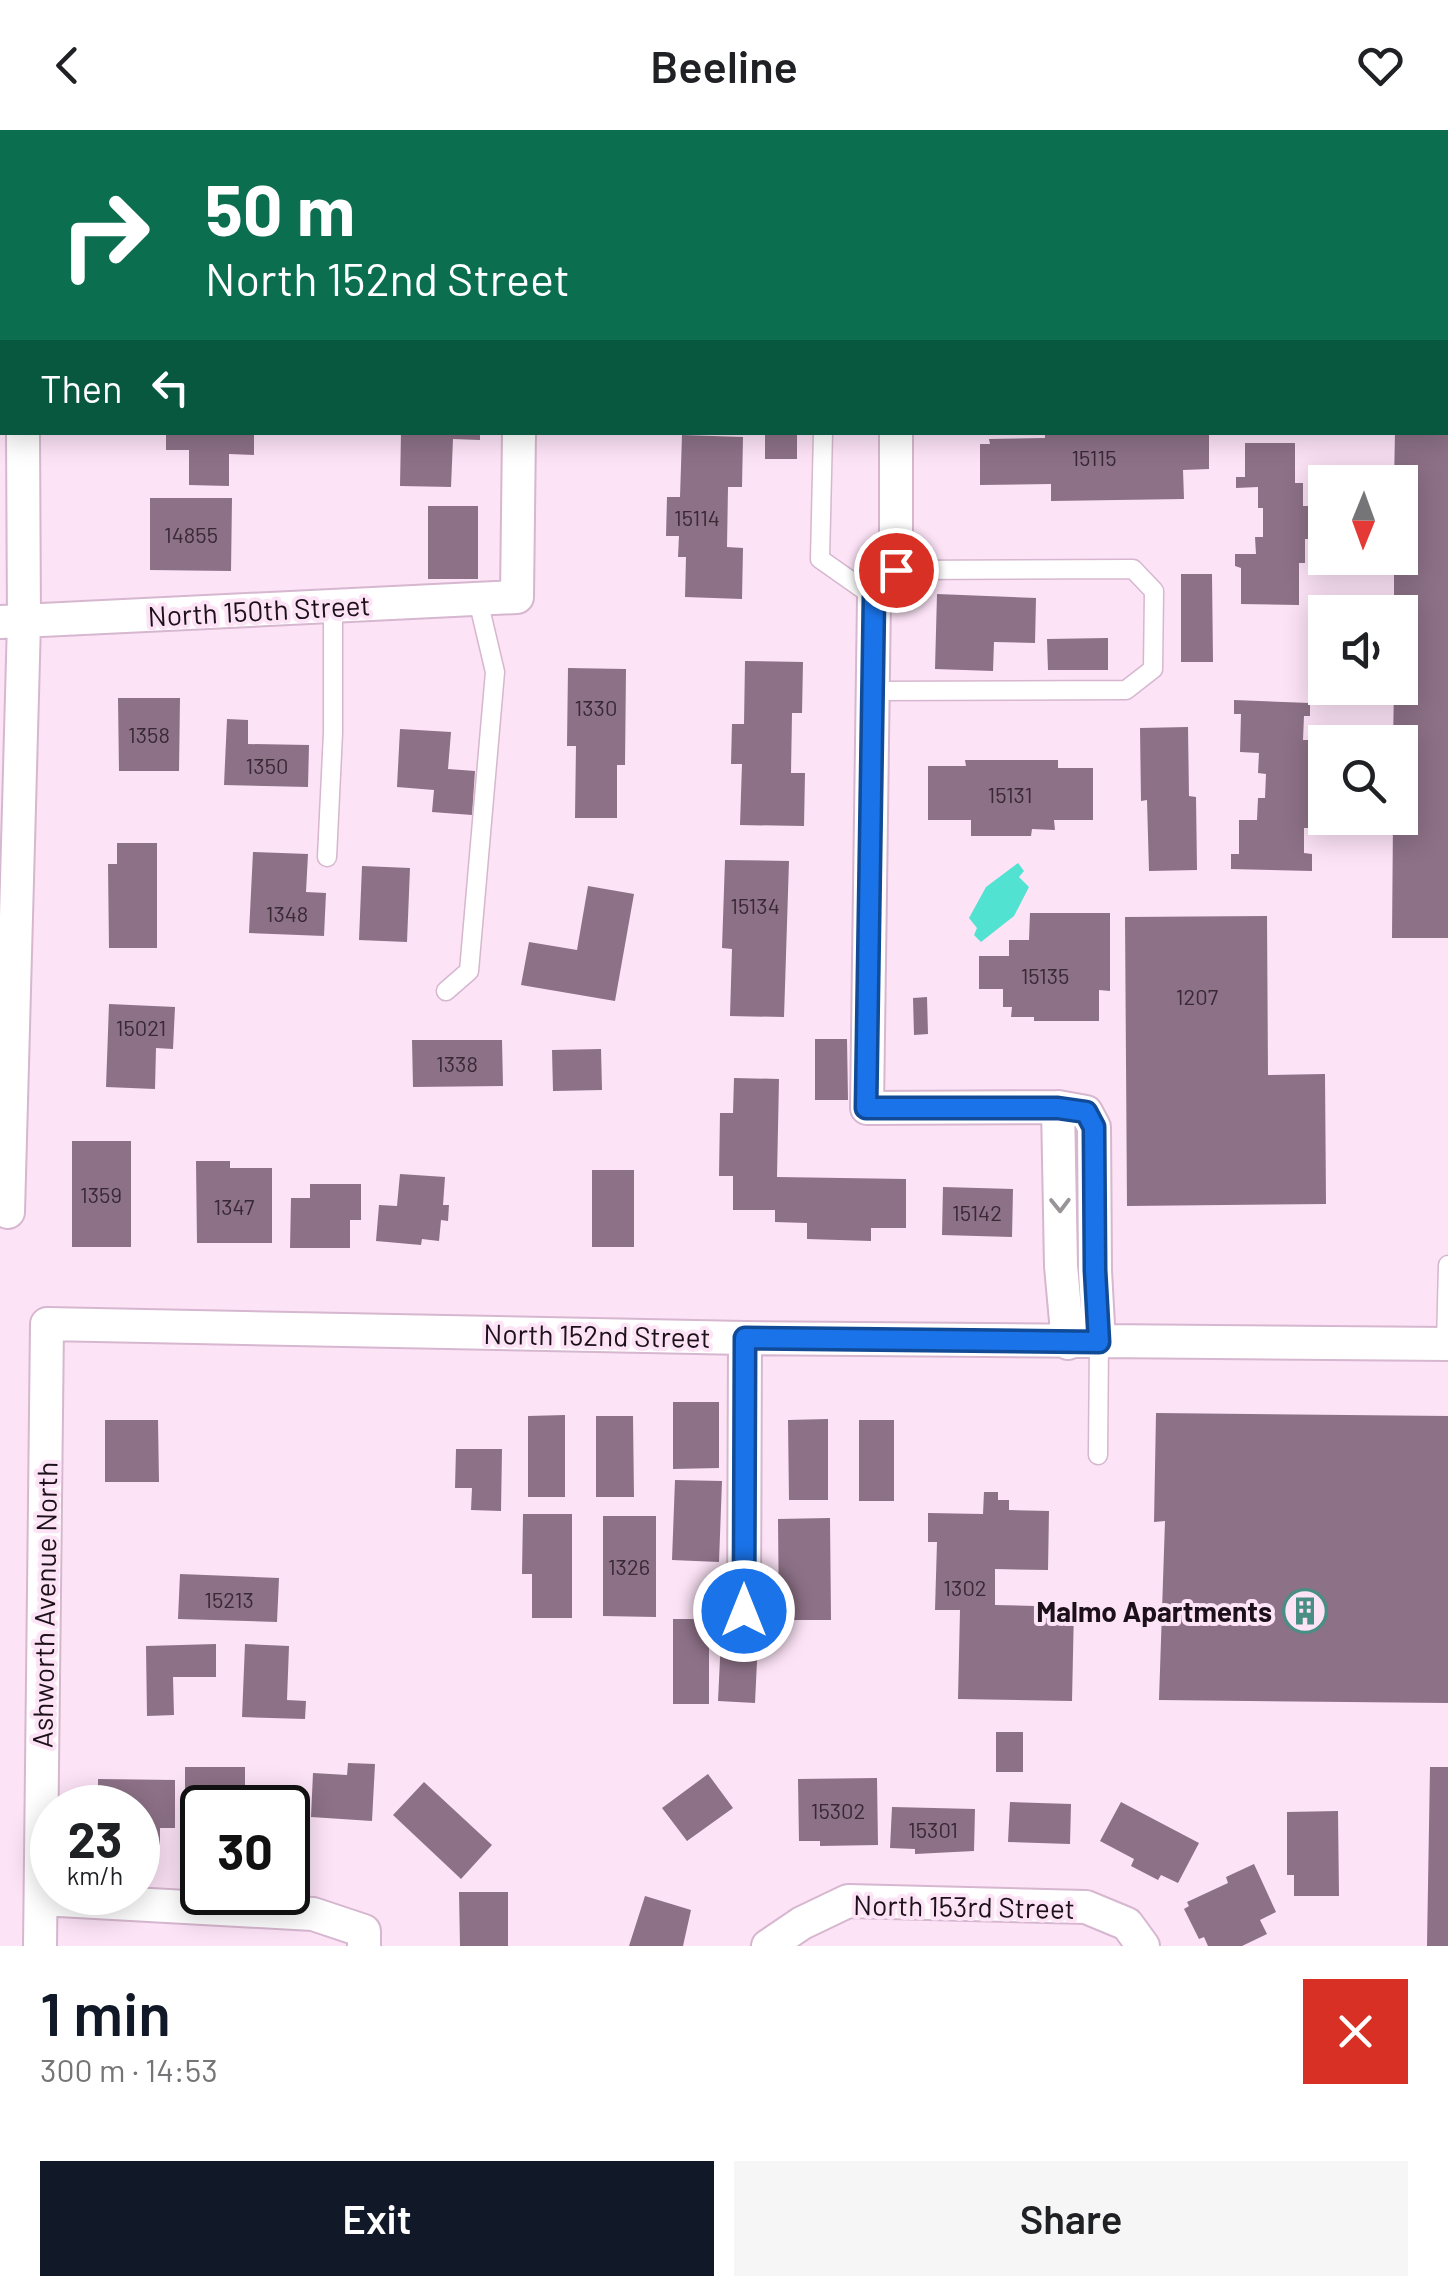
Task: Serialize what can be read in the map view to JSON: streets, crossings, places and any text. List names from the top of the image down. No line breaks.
{"streets":{"street":["North 150th Street","North 152nd Street","Ashworth Avenue North","North 153rd Street"]},"crossings":[["North 152nd Street","Ashworth Avenue North"]],"places":{"building":["Malmo Apartments"]},"house_numbers":["15115","15114","14855","1330","1358","1350","15131","15134","1348","15135","1207","15021","1338","1359","1347","15142","1326","1302","15213","15302","15301"],"north":"bottom","page":{"header":"Beeline","turn":["50 m","North 152nd Street"],"then":"Then","speed":"23 km/h","limit":"30","heading":["1 min","300 m · 14:53"],"buttons":["Exit","Share"]}}
